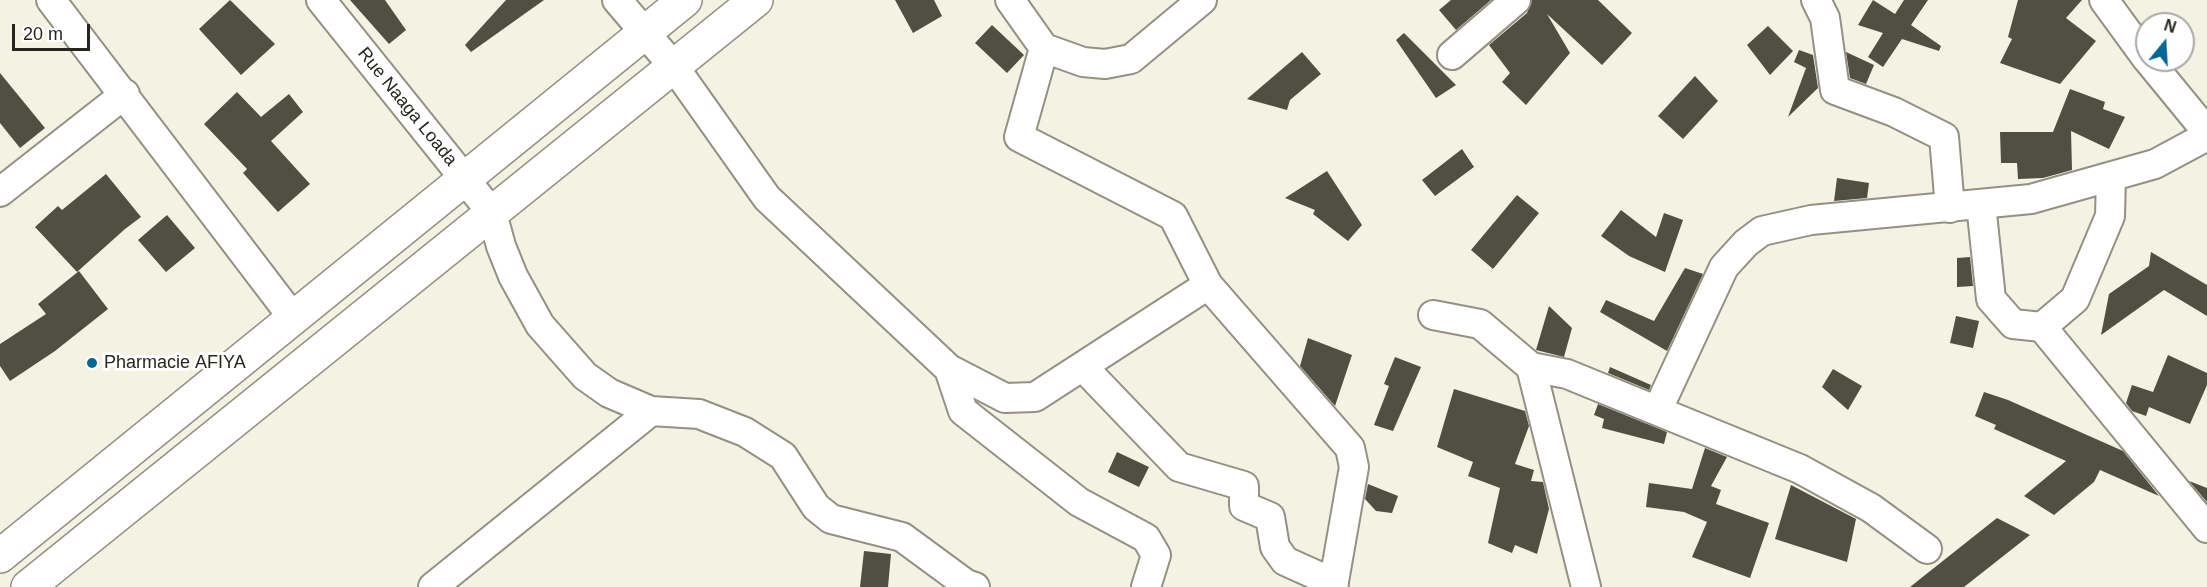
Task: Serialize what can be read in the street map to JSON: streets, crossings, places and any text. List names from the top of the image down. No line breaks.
{"streets":{"street":["Rue Naaga Loada"]},"places":["Pharmacie AFIYA"],"scale_bar":"20 m","north":"top"}
